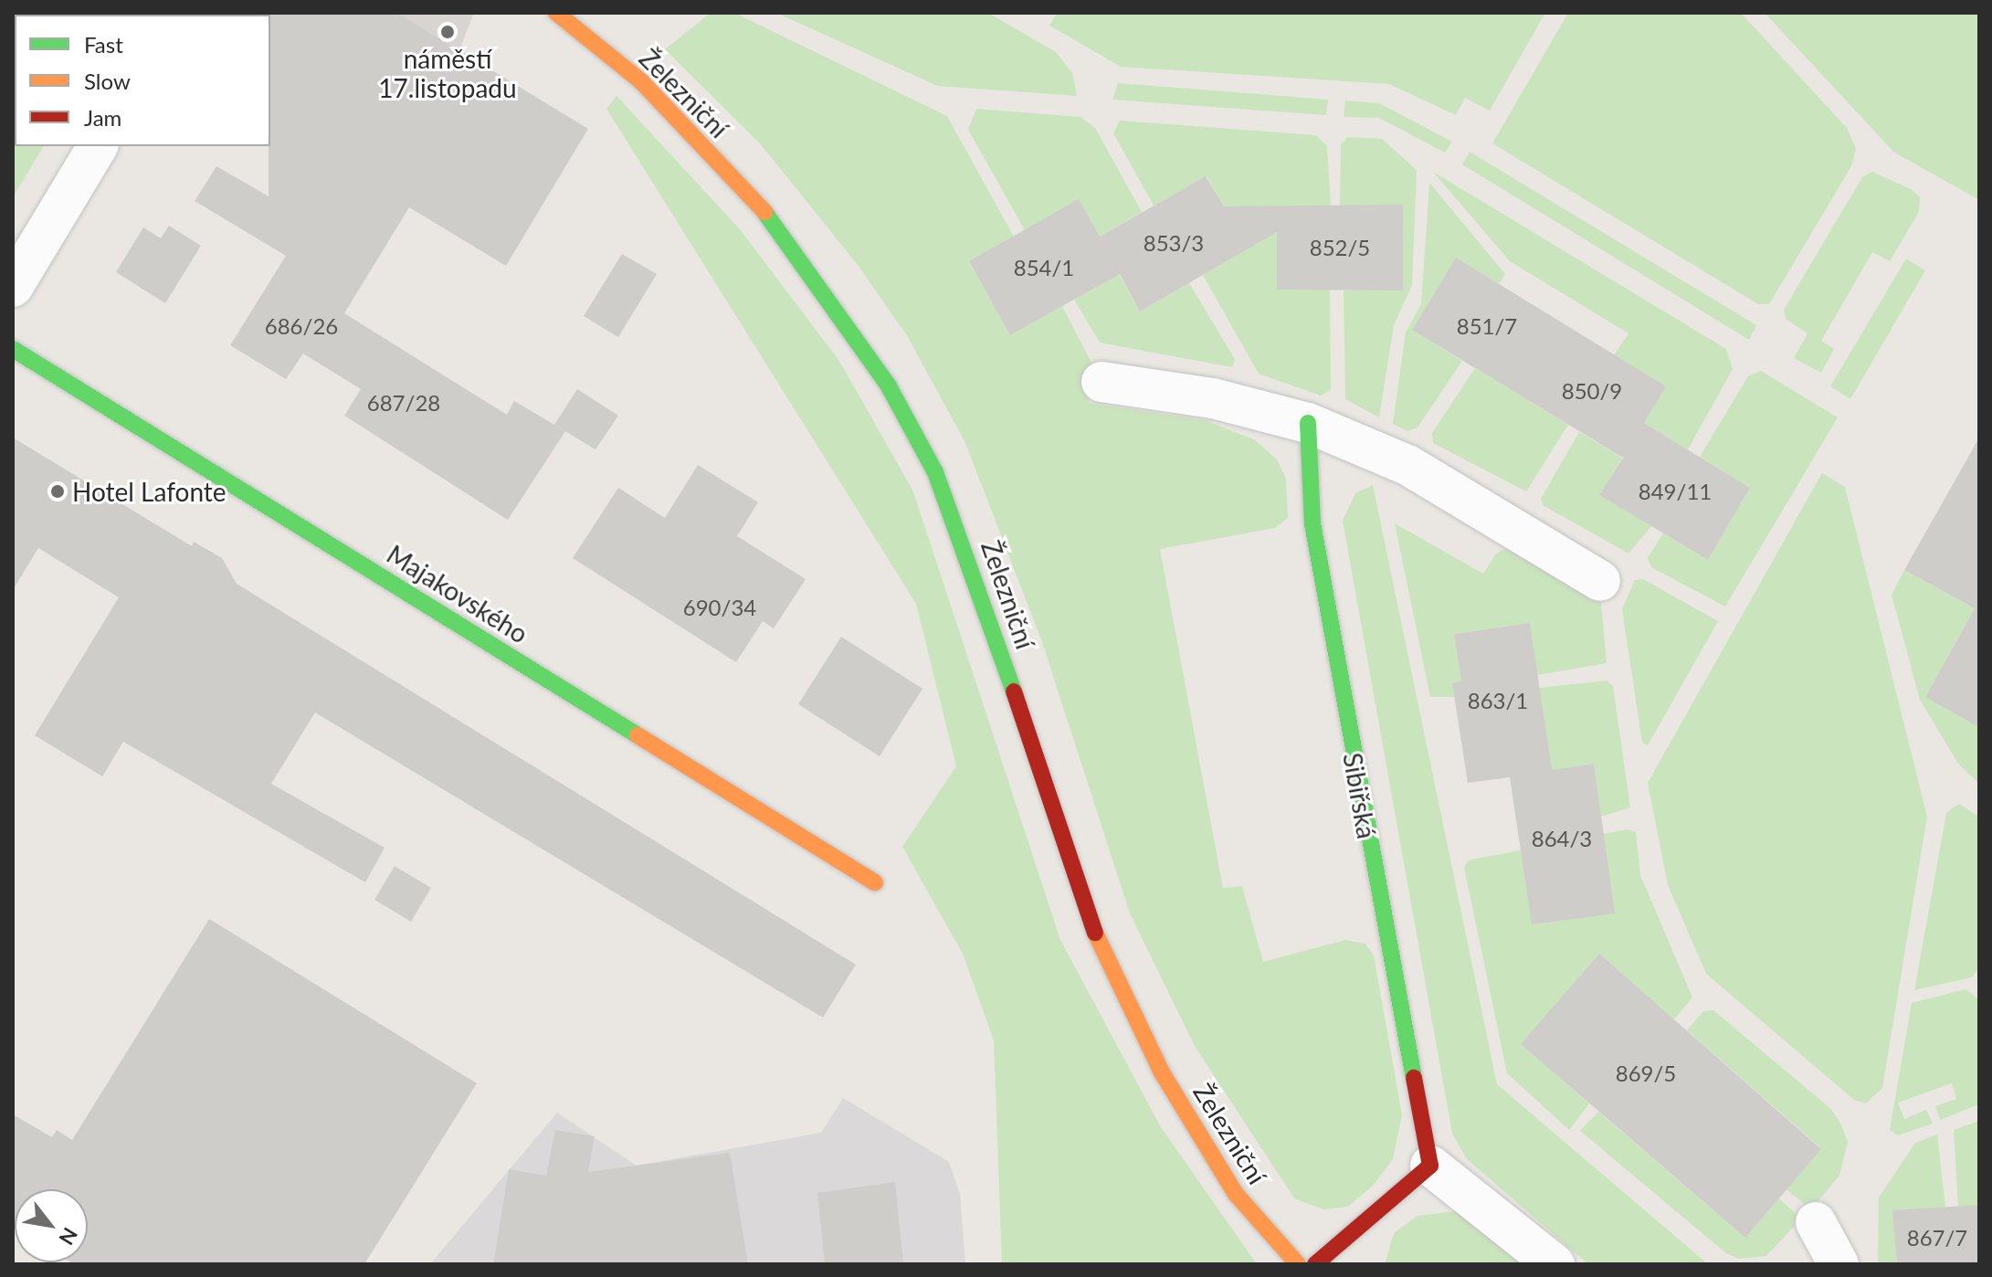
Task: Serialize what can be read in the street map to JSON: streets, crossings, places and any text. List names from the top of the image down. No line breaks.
{"streets":{"street":["Železniční","Majakovského","Sibiřská"]},"places":["náměstí 17.listopadu","Hotel Lafonte"],"house_numbers":["853/3","852/5","854/1","686/26","851/7","850/9","687/28","849/11","690/34","863/1","864/3","869/5","867/7"],"legend":["Fast","Slow","Jam"],"north":"bottom right"}
